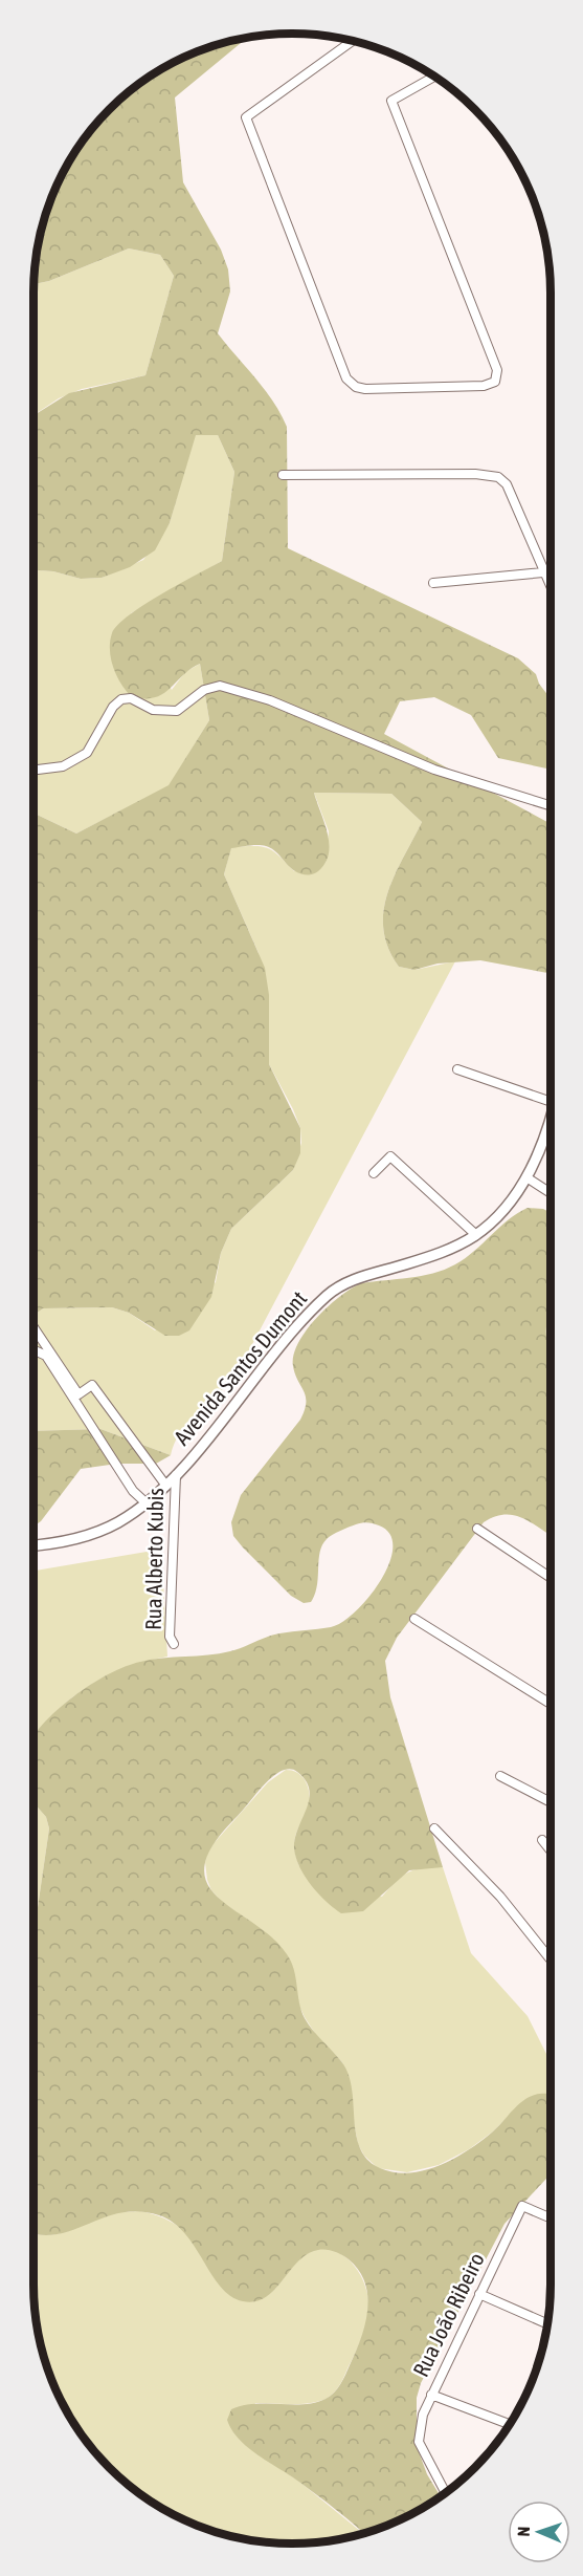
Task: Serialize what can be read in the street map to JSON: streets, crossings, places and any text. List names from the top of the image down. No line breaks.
{"streets":{"street":["Avenida Santos Dumont","Rua Alberto Kubis","Rua João Ribeiro"]},"crossings":[["Avenida Santos Dumont","Rua Alberto Kubis"]],"north":"left"}
